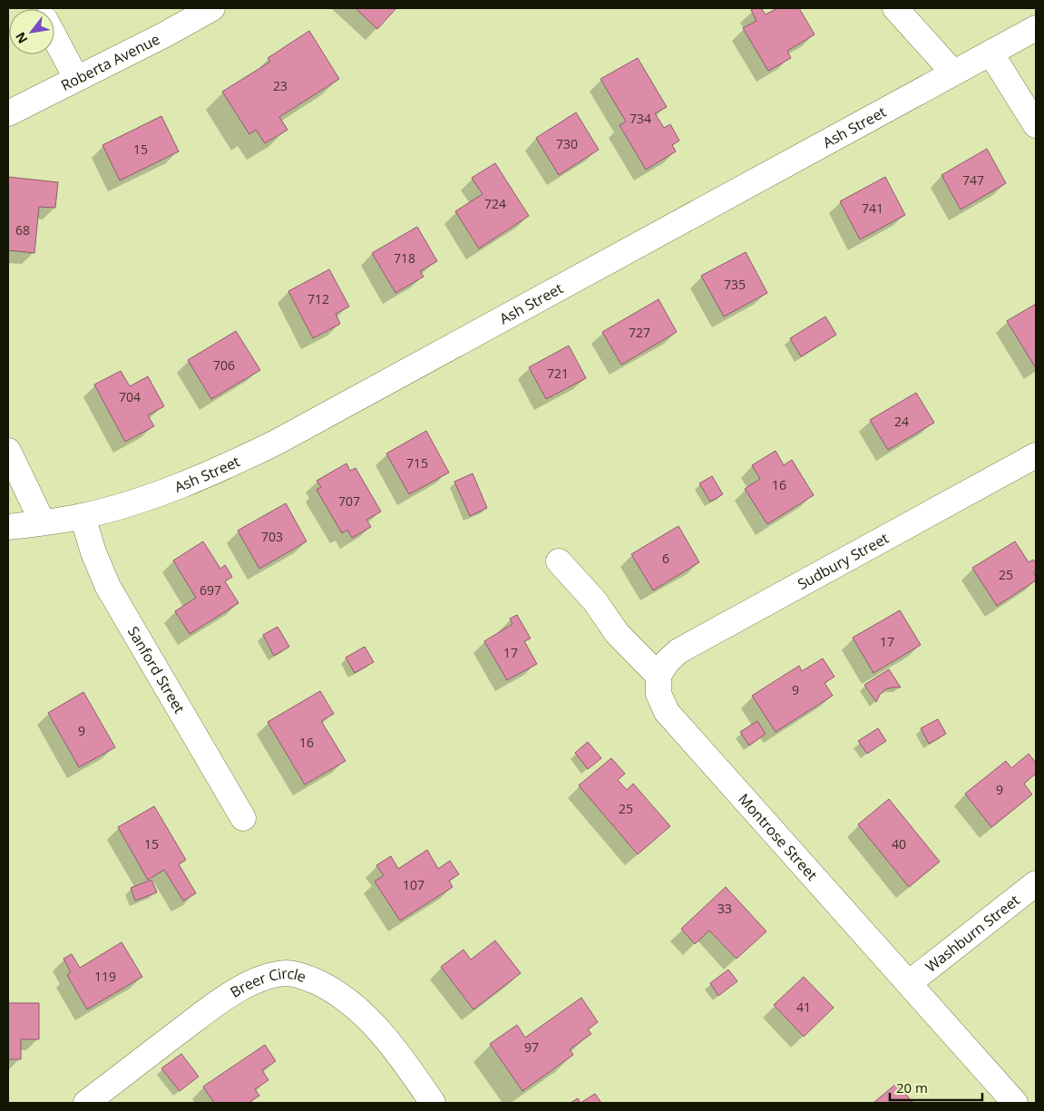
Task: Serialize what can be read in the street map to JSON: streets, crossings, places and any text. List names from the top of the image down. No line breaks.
{"streets":{"street":["Roberta Avenue","Ash Street","Sudbury Street","Sanford Street","Montrose Street","Washburn Street","Breer Circle"]},"crossings":[["Ash Street","Sanford Street"],["Sudbury Street","Montrose Street"],["Montrose Street","Washburn Street"]],"house_numbers":["23","734","730","15","747","724","741","68","718","735","712","727","706","721","704","24","715","16","707","703","6","25","697","17","17","9","9","16","9","25","15","40","107","33","119","41","97"],"scale_bar":"20 m","north":"bottom left"}
